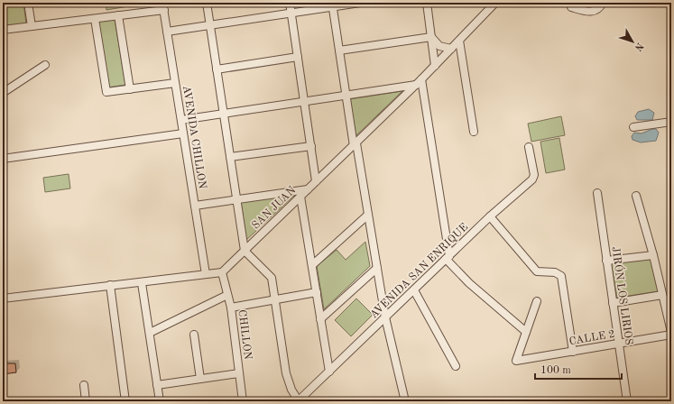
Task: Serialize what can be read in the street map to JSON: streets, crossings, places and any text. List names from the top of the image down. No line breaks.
{"streets":{"street":["AVENIDA CHILLON","SAN JUAN","AVENIDA SAN ENRIQUE","JIRÓN LOS LIRIOS","CHILLON","CALLE 2"]},"crossings":[["SAN JUAN","CHILLON"],["JIRÓN LOS LIRIOS","CALLE 2"]],"scale_bar":"100 m","north":"bottom right"}
